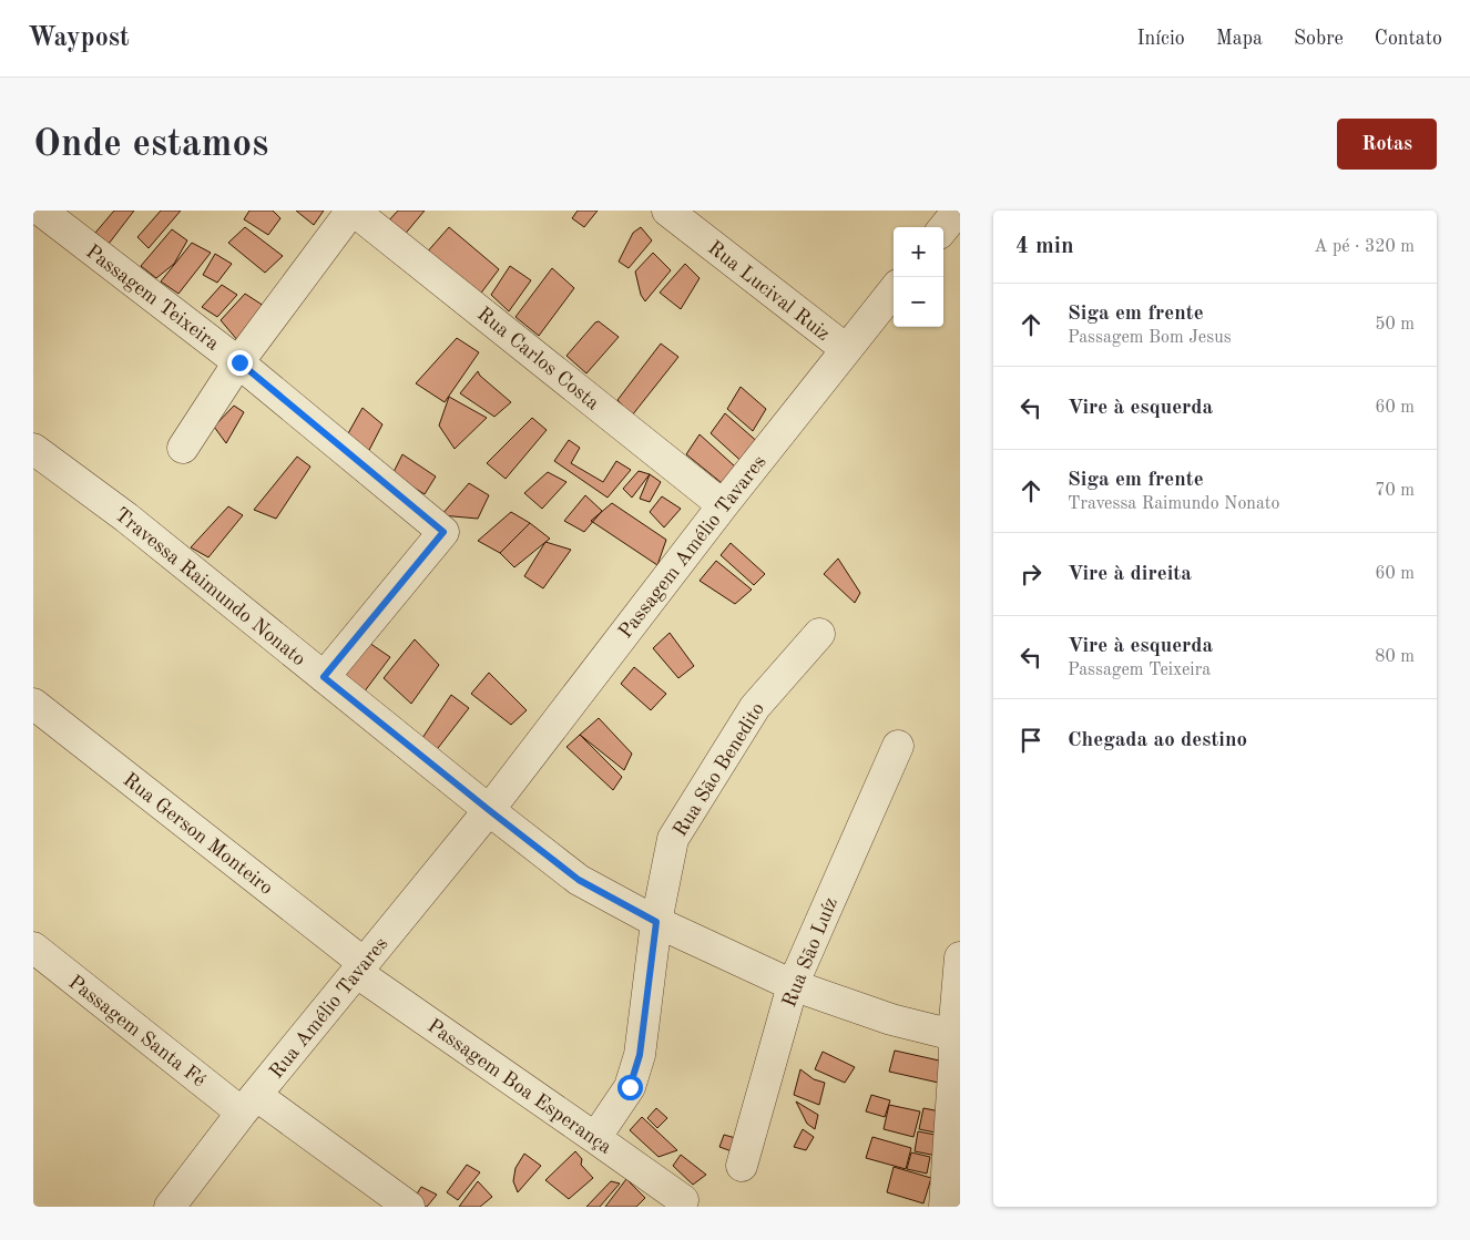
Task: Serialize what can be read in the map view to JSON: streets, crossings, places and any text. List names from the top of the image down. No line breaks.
{"streets":{"street":["Rua Lucival Ruiz","Passagem Teixeira","Rua Carlos Costa","Passagem Amélio Tavares","Travessa Raimundo Nonato","Rua São Benedito","Rua Gerson Monteiro","Rua São Luíz","Rua Amélio Tavares","Passagem Santa Fé","Passagem Boa Esperança"]},"crossings":[["Rua Lucival Ruiz","Passagem Amélio Tavares"],["Passagem Teixeira","Travessa Raimundo Nonato"],["Rua Carlos Costa","Passagem Amélio Tavares"],["Passagem Amélio Tavares","Travessa Raimundo Nonato"],["Passagem Amélio Tavares","Rua Amélio Tavares"],["Travessa Raimundo Nonato","Rua São Benedito"],["Travessa Raimundo Nonato","Rua São Luíz"],["Travessa Raimundo Nonato","Rua Amélio Tavares"],["Rua São Benedito","Passagem Boa Esperança"],["Rua Gerson Monteiro","Rua Amélio Tavares"],["Rua Gerson Monteiro","Passagem Boa Esperança"],["Rua Amélio Tavares","Passagem Santa Fé"],["Rua Amélio Tavares","Passagem Boa Esperança"]],"page":{"header":"Waypost","nav":["Início","Mapa","Sobre","Contato"],"buttons":"Rotas","title":"Onde estamos","heading":["4 min","A pé · 320 m"],"map_buttons":["+","−"],"list":[["Siga em frente","Passagem Bom Jesus","50 m"],["Vire à esquerda","60 m"],["Siga em frente","Travessa Raimundo Nonato","70 m"],["Vire à direita","60 m"],["Vire à esquerda","Passagem Teixeira","80 m"],"Chegada ao destino"]}}
